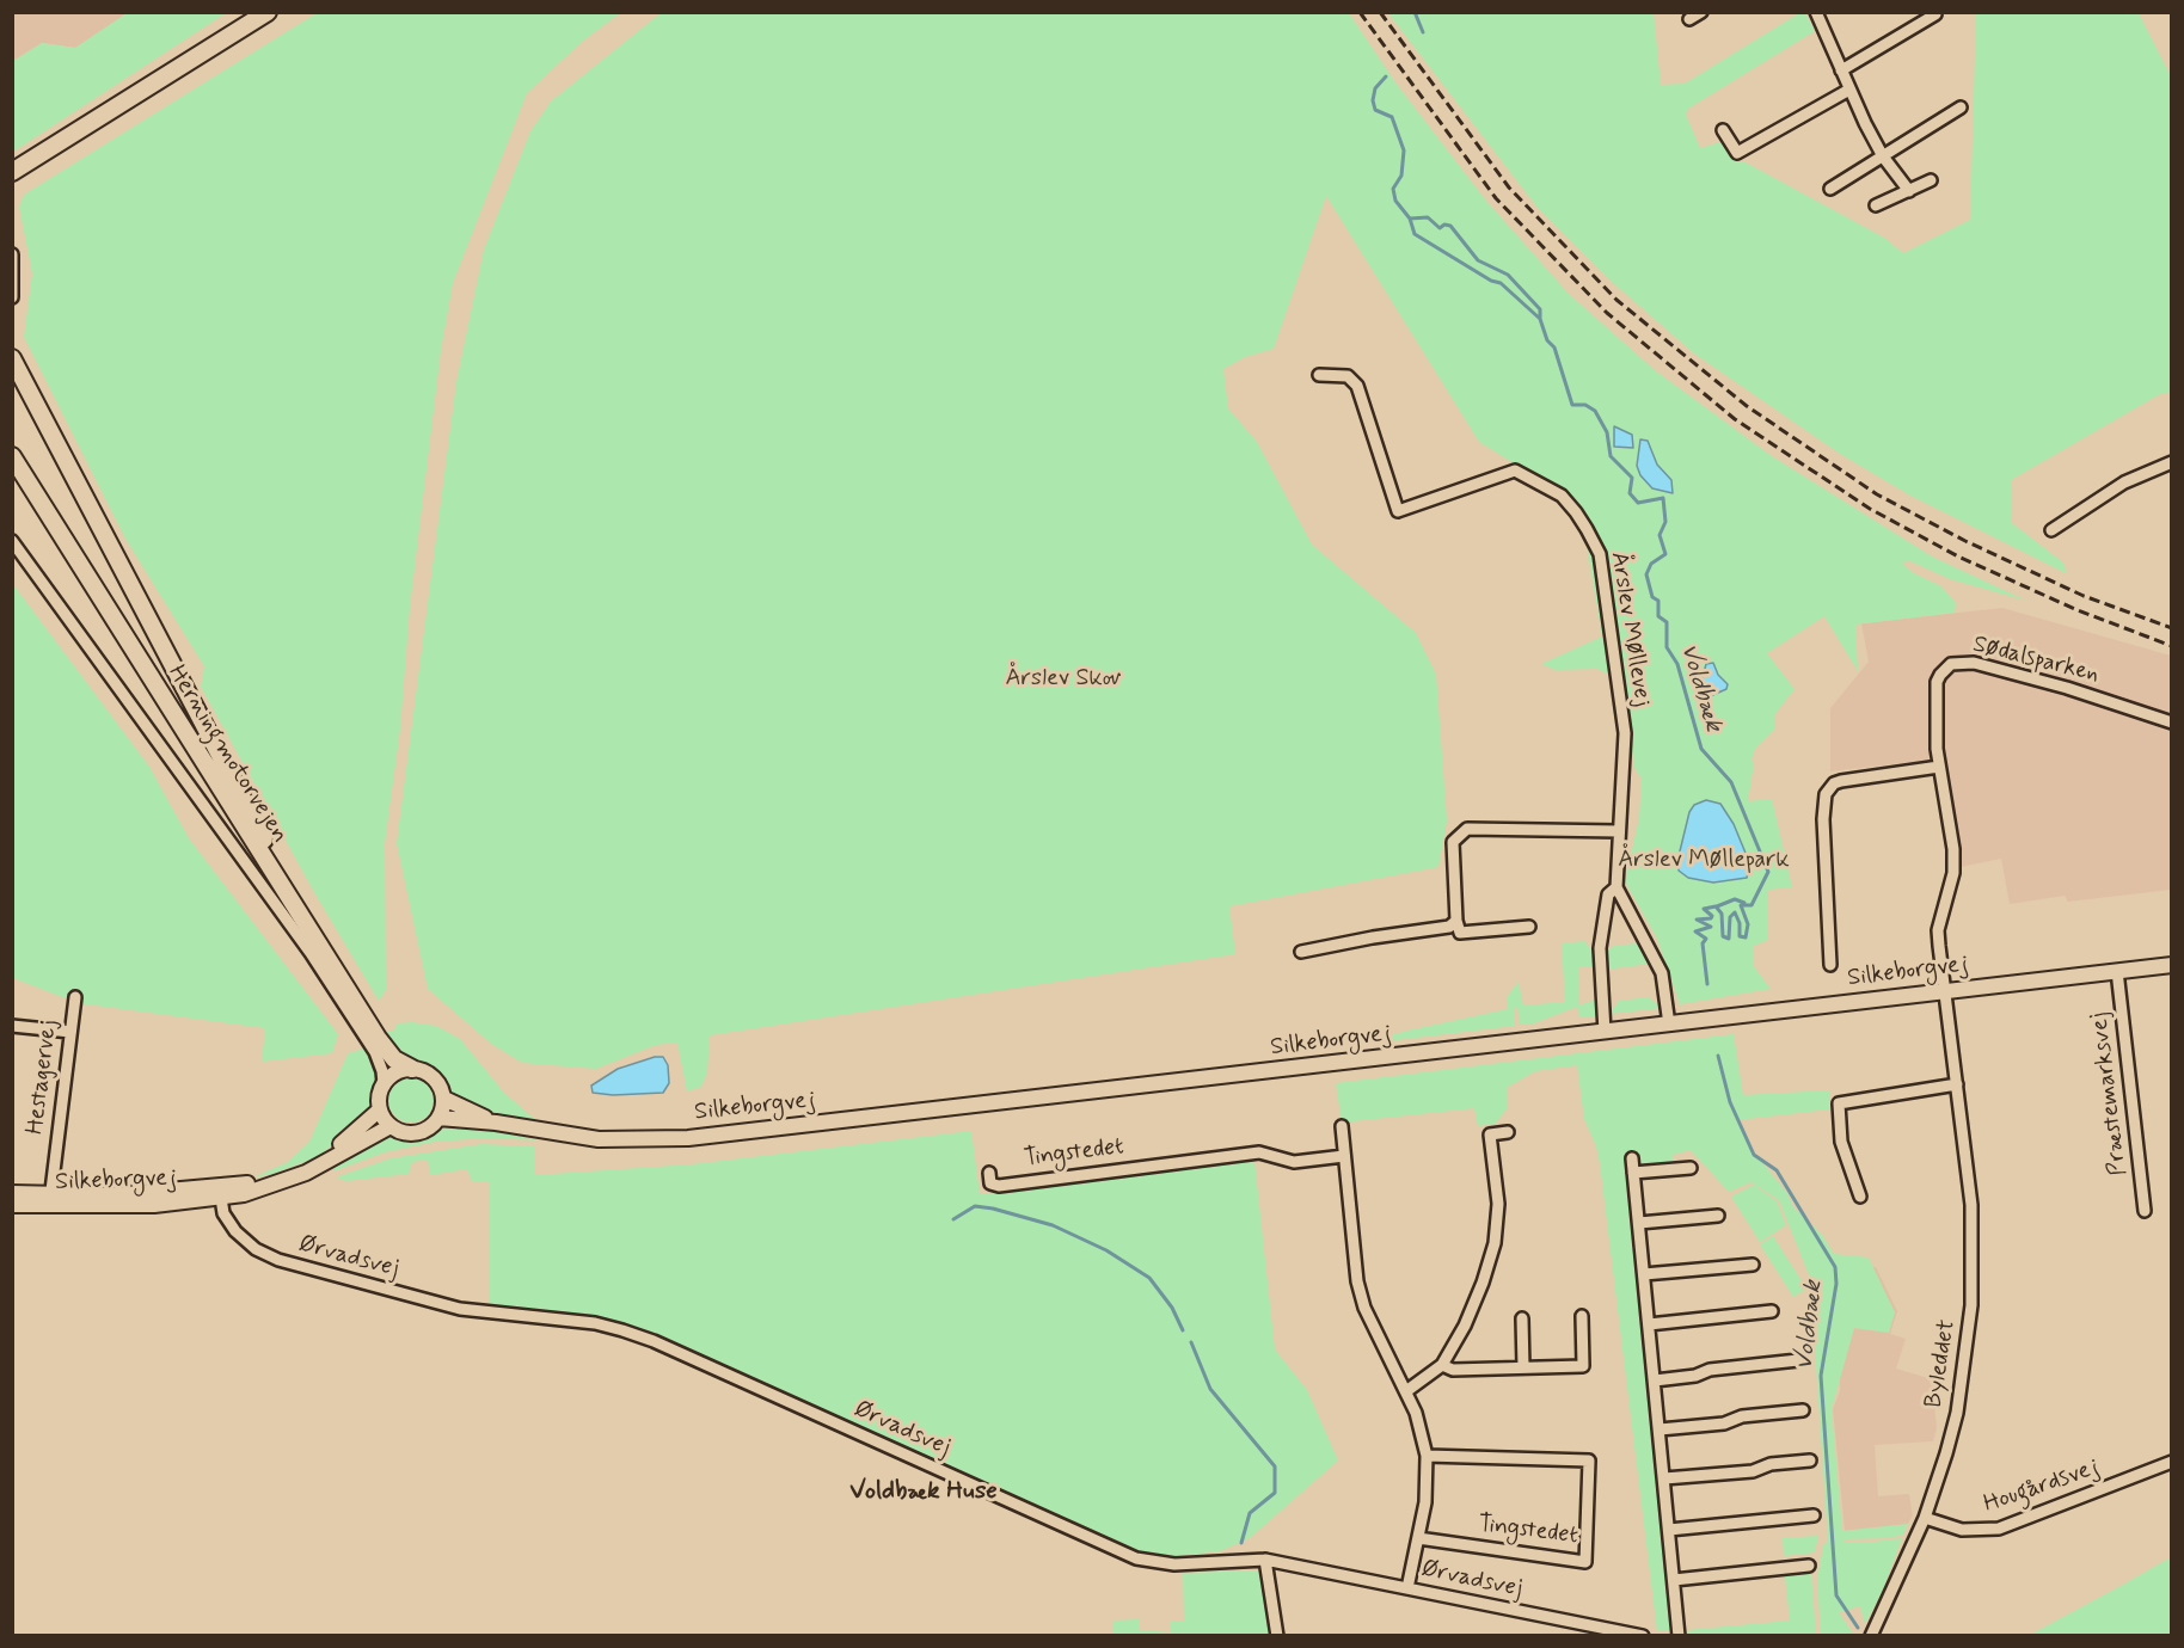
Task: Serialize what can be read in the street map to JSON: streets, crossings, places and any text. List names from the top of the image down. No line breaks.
{"streets":{"highway":["Herningmotorvejen"],"main road":["Silkeborgvej"],"street":["Årslev Møllevej","Sødalsparken","Hestagervej","Præstemarksvej","Tingstedet","Ørvadsvej","Byleddet","Hougårdsvej"]},"crossings":[["Årslev Møllevej","Silkeborgvej"],["Sødalsparken","Byleddet"],["Herningmotorvejen","Silkeborgvej"],["Silkeborgvej","Hestagervej"],["Silkeborgvej","Præstemarksvej"],["Silkeborgvej","Ørvadsvej"],["Silkeborgvej","Byleddet"],["Byleddet","Hougårdsvej"]],"districts":["Voldbæk Huse"],"water":["Voldbæk"],"parks":["Årslev Skov","Årslev Møllepark"]}
